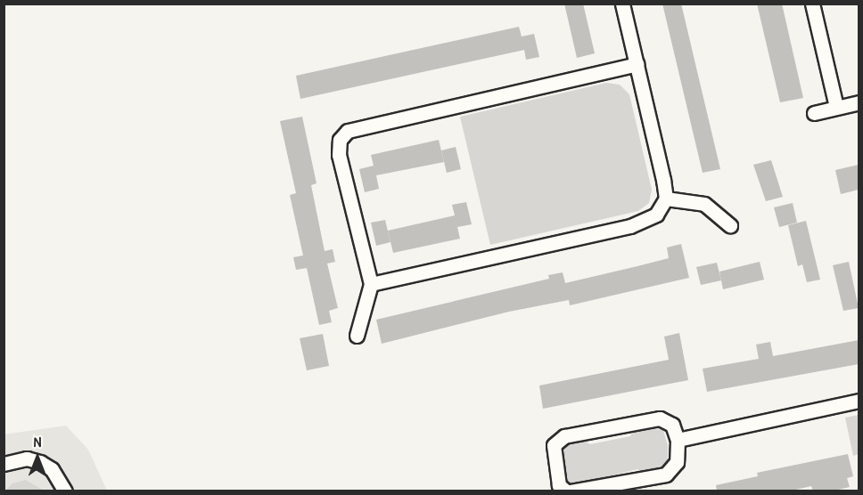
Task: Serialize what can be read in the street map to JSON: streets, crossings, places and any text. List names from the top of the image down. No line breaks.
{"north":"top"}
